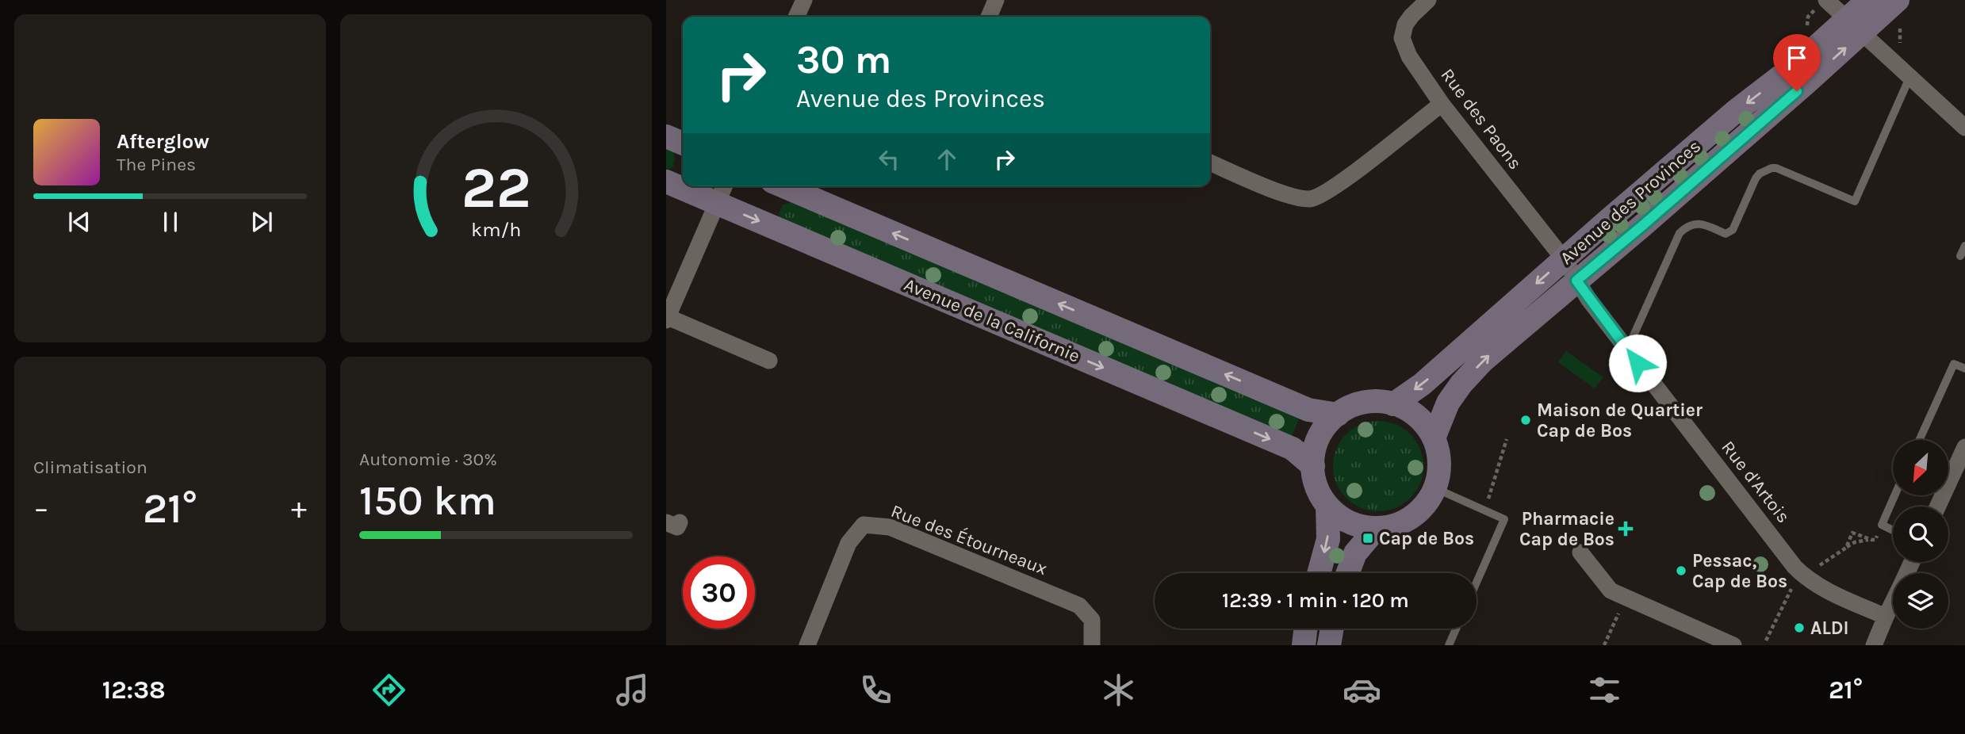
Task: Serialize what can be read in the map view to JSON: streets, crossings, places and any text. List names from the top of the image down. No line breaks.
{"streets":{"street":["Rue des Paons","Avenue des Provinces","Avenue de la Californie","Rue d'Artois","Rue des Étourneaux"]},"crossings":[["Rue des Paons","Avenue des Provinces"],["Rue des Paons","Rue d'Artois"],["Avenue des Provinces","Avenue de la Californie"],["Avenue des Provinces","Rue d'Artois"]],"places":{"other":["Maison de Quartier Cap de Bos","Pessac, Cap de Bos","ALDI"],"health":["Pharmacie Cap de Bos"],"transit":["Cap de Bos"]},"north":"bottom left","page":{"turn":["30 m","Avenue des Provinces"],"song":["Afterglow","The Pines"],"tile":["Climatisation",["Autonomie · 30%","150 km"]],"heat":["−","21°","+"],"limit":"30","trip":"12:39 · 1 min · 120 m","tabs":["12:38","21°"],"gauge":["22","km/h"]}}
